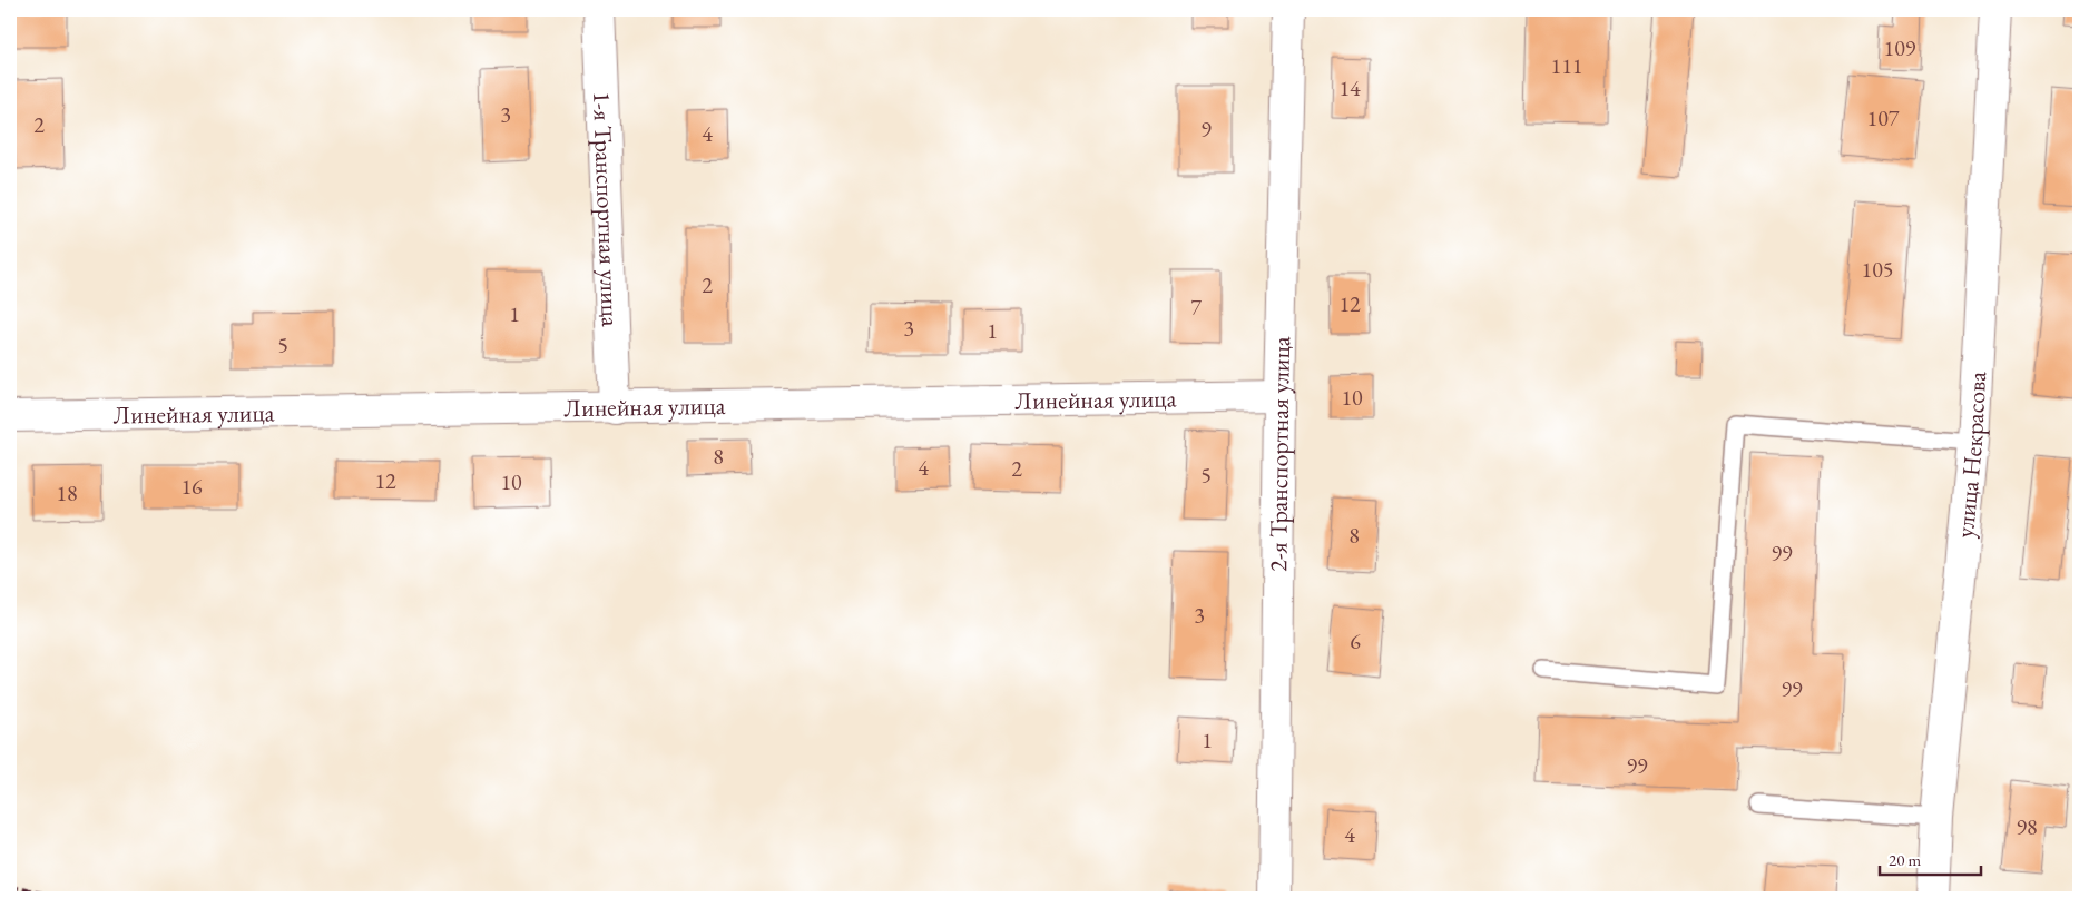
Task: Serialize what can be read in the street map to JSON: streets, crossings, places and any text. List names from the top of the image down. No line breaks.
{"streets":{"street":["1-я Транспортная улица","Линейная улица","2-я Транспортная улица","улица Некрасова"]},"crossings":[["1-я Транспортная улица","Линейная улица"],["Линейная улица","2-я Транспортная улица"]],"house_numbers":["109","111","14","3","107","2","9","4","105","2","12","7","1","3","1","5","10","8","4","2","5","12","10","16","18","8","99","3","6","99","1","99","98","4"],"scale_bar":"20 m"}
